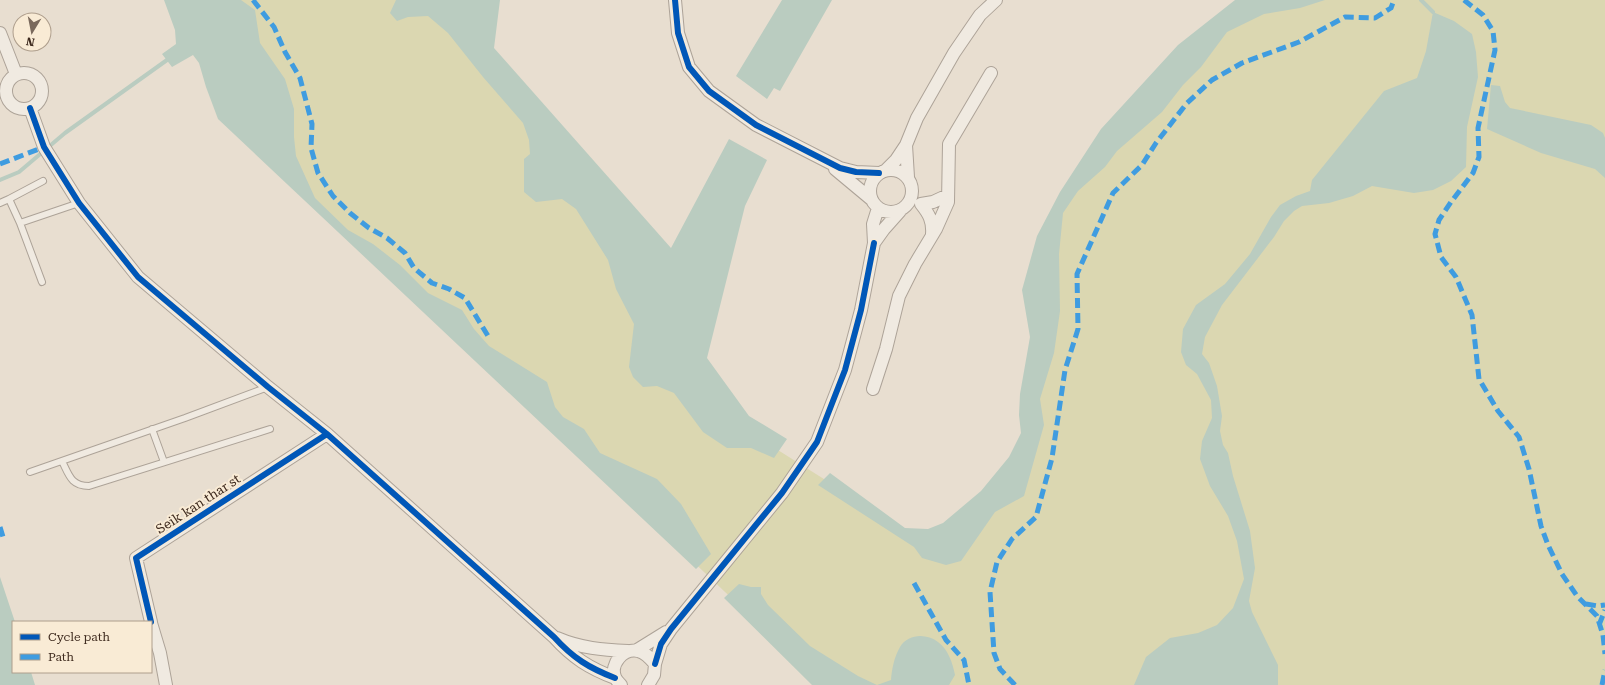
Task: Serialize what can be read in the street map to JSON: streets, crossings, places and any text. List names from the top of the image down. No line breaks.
{"streets":{"street":["Seik kan thar st"]},"legend":["Cycle path","Path"],"north":"bottom"}
